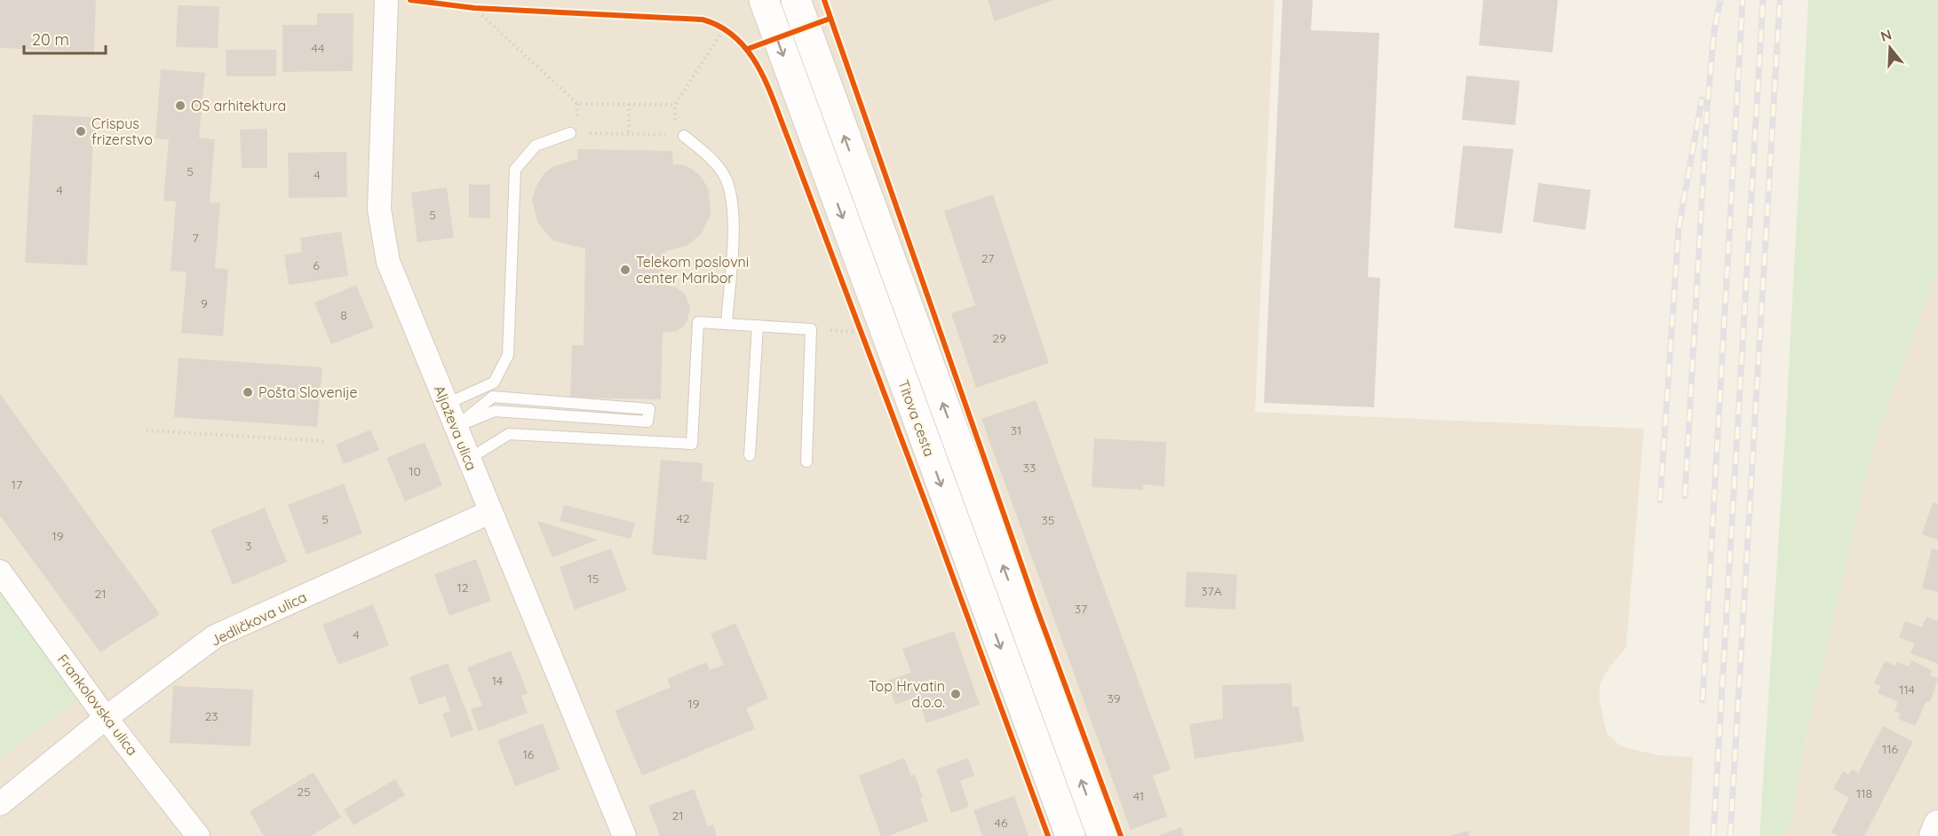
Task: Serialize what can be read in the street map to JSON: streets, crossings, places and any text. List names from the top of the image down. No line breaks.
{"streets":{"main road":["Titova cesta"],"street":["Aljaževa ulica","Jedličkova ulica","Frankolovska ulica"]},"crossings":[["Aljaževa ulica","Jedličkova ulica"],["Jedličkova ulica","Frankolovska ulica"]],"places":["OS arhitektura","Crispus frizerstvo","Telekom poslovni center Maribor","Pošta Slovenije","Top Hrvatin d.o.o."],"house_numbers":["44","5","4","4","5","7","27","6","9","8","29","31","33","10","17","42","5","35","19","3","15","12","37A","21","37","4","14","114","39","19","23","116","16","25","118","41","21","46"],"scale_bar":"20 m","north":"top"}
